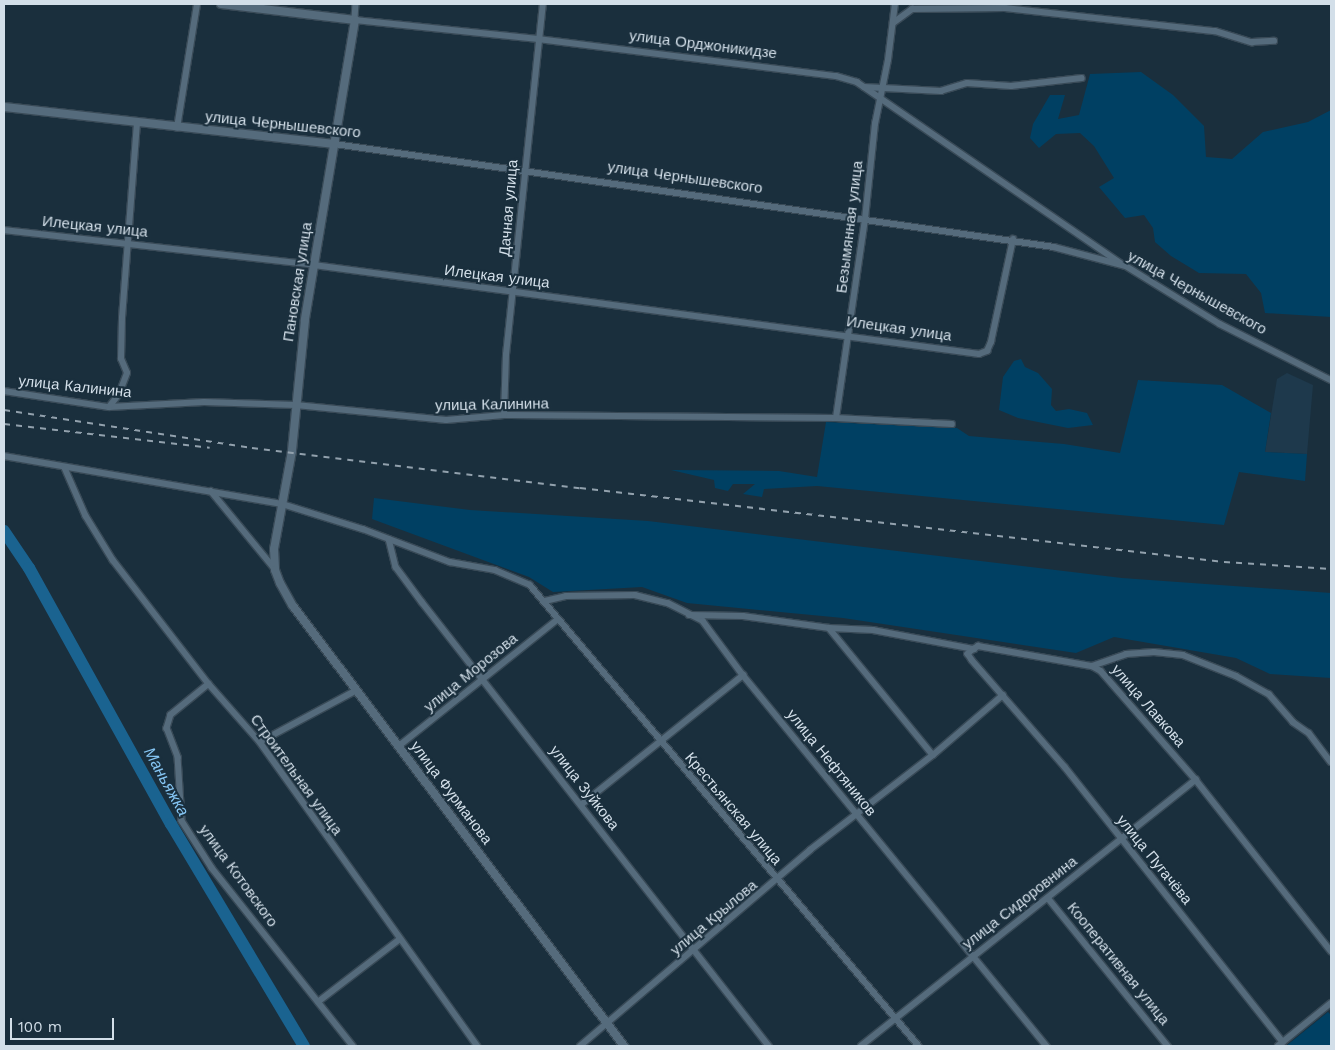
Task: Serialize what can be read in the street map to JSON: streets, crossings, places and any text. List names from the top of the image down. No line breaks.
{"streets":{"main road":["улица Орджоникидзе","улица Чернышевского","Пановская улица","улица Фурманова"],"street":["Дачная улица","Илецкая улица","Безымянная улица","улица Калинина","улица Морозова","улица Лавкова","улица Нефтяников","Строительная улица","улица Зуйкова","Крестьянская улица","улица Пугачёва","улица Котовского","улица Сидоровнина","улица Крылова","Кооперативная улица"]},"crossings":[["улица Орджоникидзе","улица Чернышевского"],["улица Орджоникидзе","Дачная улица"],["улица Орджоникидзе","Безымянная улица"],["улица Орджоникидзе","Пановская улица"],["улица Чернышевского","Дачная улица"],["улица Чернышевского","Илецкая улица"],["улица Чернышевского","Безымянная улица"],["улица Чернышевского","Пановская улица"],["Дачная улица","Илецкая улица"],["Дачная улица","улица Калинина"],["Илецкая улица","Безымянная улица"],["Илецкая улица","Пановская улица"],["Безымянная улица","улица Калинина"],["Пановская улица","улица Калинина"],["Пановская улица","улица Фурманова"],["улица Морозова","улица Зуйкова"],["улица Морозова","улица Фурманова"],["улица Морозова","Крестьянская улица"],["улица Лавкова","улица Нефтяников"],["улица Лавкова","улица Пугачёва"],["улица Лавкова","улица Сидоровнина"],["улица Нефтяников","Крестьянская улица"],["улица Нефтяников","улица Сидоровнина"],["улица Нефтяников","улица Крылова"],["Строительная улица","улица Котовского"],["улица Зуйкова","Крестьянская улица"],["улица Зуйкова","улица Крылова"],["улица Фурманова","улица Крылова"],["Крестьянская улица","улица Сидоровнина"],["Крестьянская улица","улица Крылова"],["улица Пугачёва","улица Сидоровнина"],["улица Пугачёва","улица Крылова"],["улица Сидоровнина","Кооперативная улица"]],"water":["Маньяжка"],"scale_bar":"100 m"}
